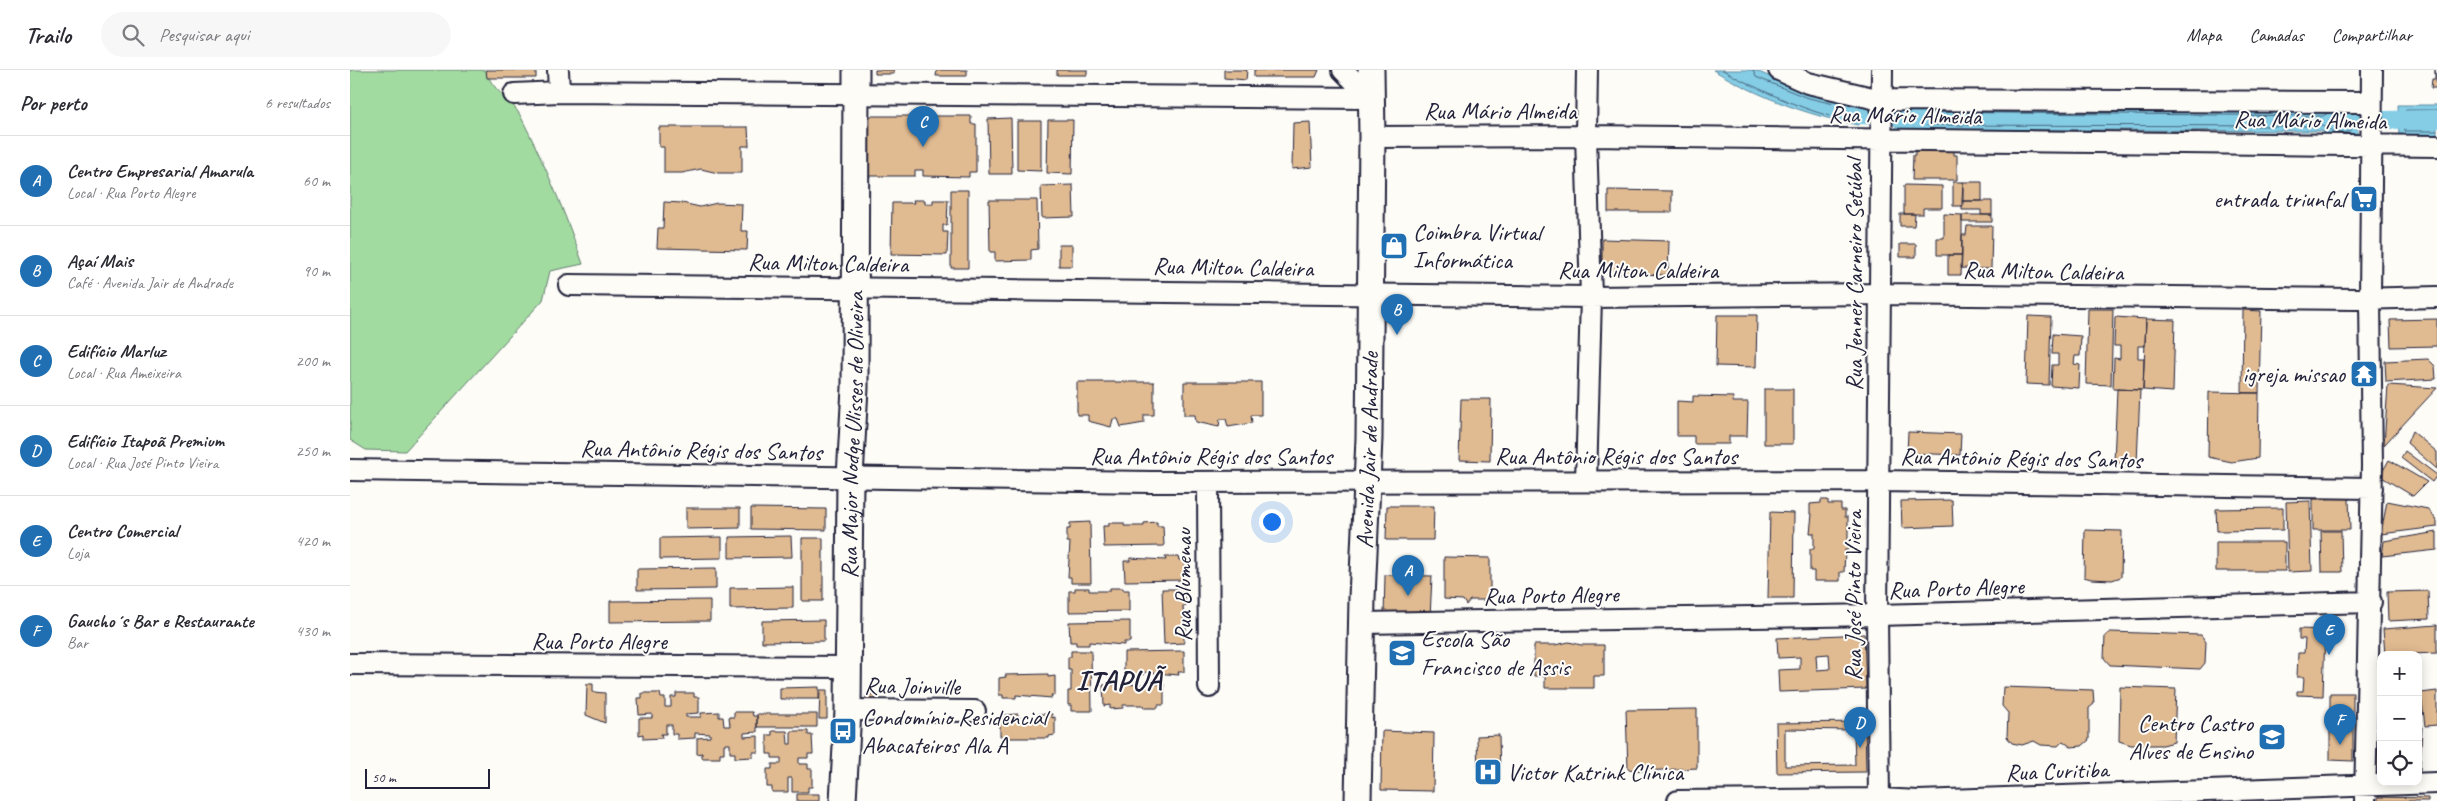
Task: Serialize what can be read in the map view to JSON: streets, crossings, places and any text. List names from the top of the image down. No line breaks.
{"streets":{"main road":["Rua Major Nodge Ulisses de Oliveira","Avenida Jair de Andrade"],"street":["Rua Mário Almeida","Rua Milton Caldeira","Rua Jenner Carneiro Setúbal","Rua Antônio Régis dos Santos","Rua Blumenau","Rua Porto Alegre","Rua José Pinto Vieira","Rua Joinville","Rua Curitiba"]},"crossings":[["Rua Mário Almeida","Rua Jenner Carneiro Setúbal"],["Rua Mário Almeida","Avenida Jair de Andrade"],["Rua Milton Caldeira","Rua Jenner Carneiro Setúbal"],["Rua Milton Caldeira","Rua Major Nodge Ulisses de Oliveira"],["Rua Milton Caldeira","Avenida Jair de Andrade"],["Rua Jenner Carneiro Setúbal","Rua Antônio Régis dos Santos"],["Rua Jenner Carneiro Setúbal","Rua José Pinto Vieira"],["Rua Major Nodge Ulisses de Oliveira","Rua Antônio Régis dos Santos"],["Rua Major Nodge Ulisses de Oliveira","Rua Porto Alegre"],["Rua Major Nodge Ulisses de Oliveira","Rua Joinville"],["Rua Antônio Régis dos Santos","Avenida Jair de Andrade"],["Rua Antônio Régis dos Santos","Rua Blumenau"],["Rua Antônio Régis dos Santos","Rua José Pinto Vieira"],["Avenida Jair de Andrade","Rua Porto Alegre"],["Rua Porto Alegre","Rua José Pinto Vieira"],["Rua José Pinto Vieira","Rua Curitiba"]],"districts":["ITAPUÃ"],"places":{"supermarket":["entrada triunfal"],"shop":["Coimbra Virtual Informática"],"temple":["igreja missao"],"school or university":["Escola São Francisco de Assis","Centro Castro Alves de Ensino"],"bus stop":["Condomínio Residencial Abacateiros Ala A"],"hospital":["Victor Katrink Clínica"]},"scale_bar":"50 m","page":{"header":"Trailo","search":"Pesquisar aqui","nav":["Mapa","Camadas","Compartilhar"],"heading":["Por perto","6 resultados"],"pins":["C","B","A","E","F","D"],"list":[{"mark":"A","name":"Centro Empresarial Amarula","note":"Local · Rua Porto Alegre","value":"60 m"},{"mark":"B","name":"Açaí Mais","note":"Café · Avenida Jair de Andrade","value":"90 m"},{"mark":"C","name":"Edifício Marluz","note":"Local · Rua Ameixeira","value":"200 m"},{"mark":"D","name":"Edifício Itapoã Premium","note":"Local · Rua José Pinto Vieira","value":"250 m"},{"mark":"E","name":"Centro Comercial","note":"Loja","value":"420 m"},{"mark":"F","name":"Gaucho´s Bar e Restaurante","note":"Bar","value":"430 m"}],"map_buttons":["+","−"],"scale":"50 m"}}
